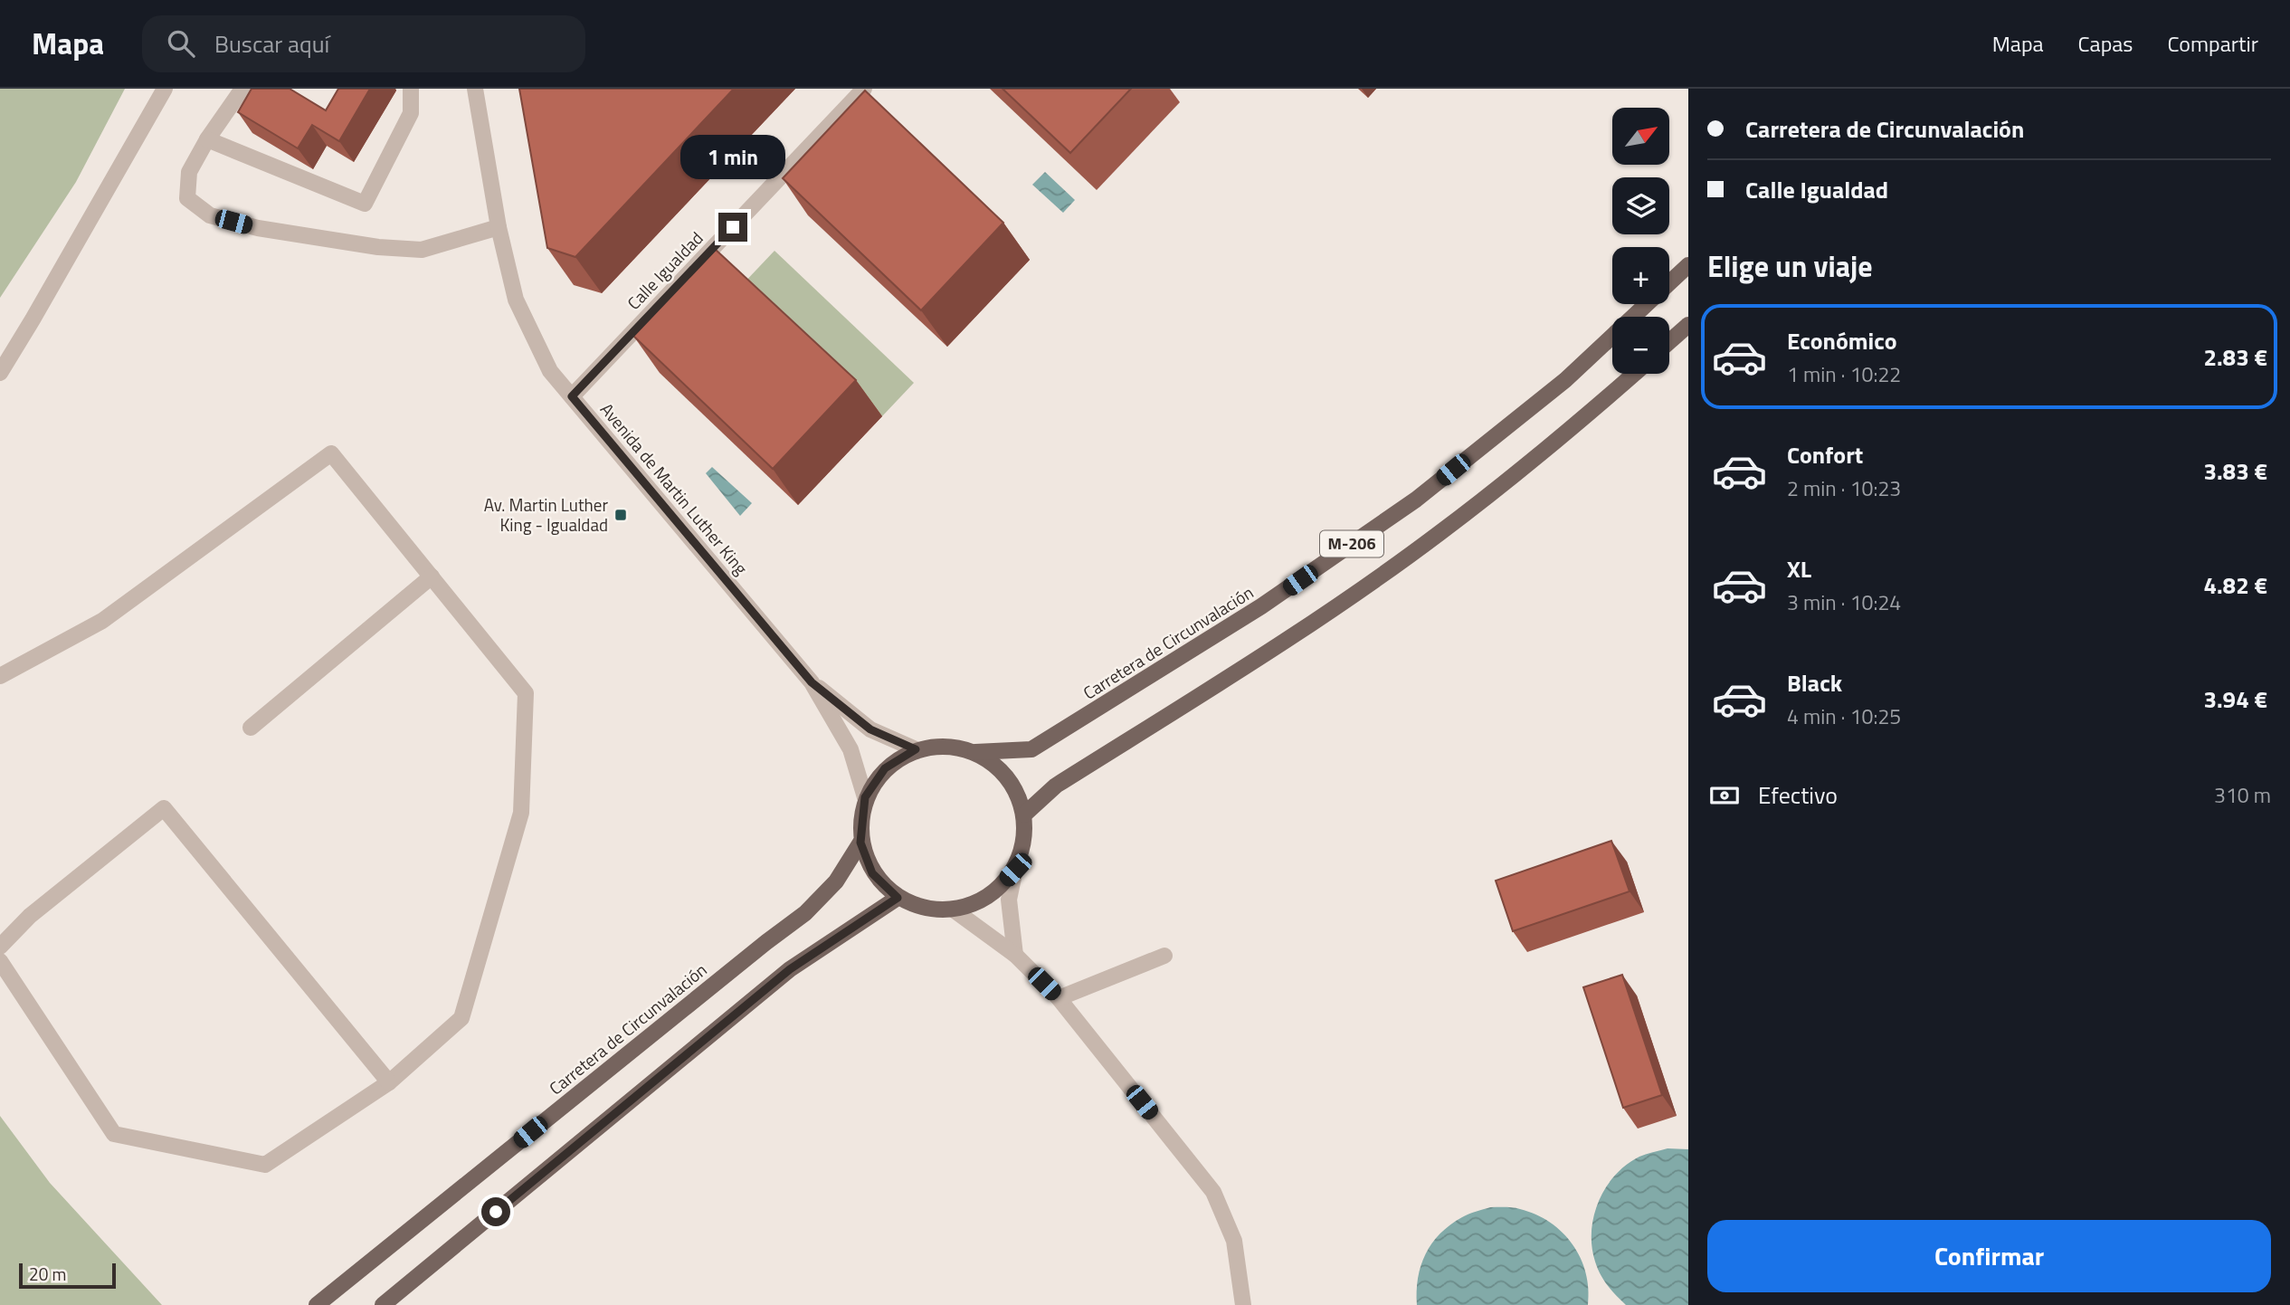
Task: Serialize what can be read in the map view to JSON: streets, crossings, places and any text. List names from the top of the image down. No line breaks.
{"streets":{"main road":["M-206","Carretera de Circunvalación"],"street":["Calle Igualdad","Avenida de Martin Luther King"]},"crossings":[["Calle Igualdad","Avenida de Martin Luther King"],["M-206","Carretera de Circunvalación"]],"places":{"transit":["Av. Martin Luther King - Igualdad"]},"scale_bar":"20 m","north":"top right","page":{"header":"Mapa","search":"Buscar aquí","nav":["Mapa","Capas","Compartir"],"banner":["Carretera de Circunvalación","Calle Igualdad"],"map_buttons":["+","−"],"bubble":"1 min","heading":"Elige un viaje","list":[{"name":"Económico","note":"1 min · 10:22","value":"2.83 €"},{"name":"Confort","note":"2 min · 10:23","value":"3.83 €"},{"name":"XL","note":"3 min · 10:24","value":"4.82 €"},{"name":"Black","note":"4 min · 10:25","value":"3.94 €"}],"pay":["Efectivo","310 m"],"buttons":"Confirmar","scale":"20 m"}}
